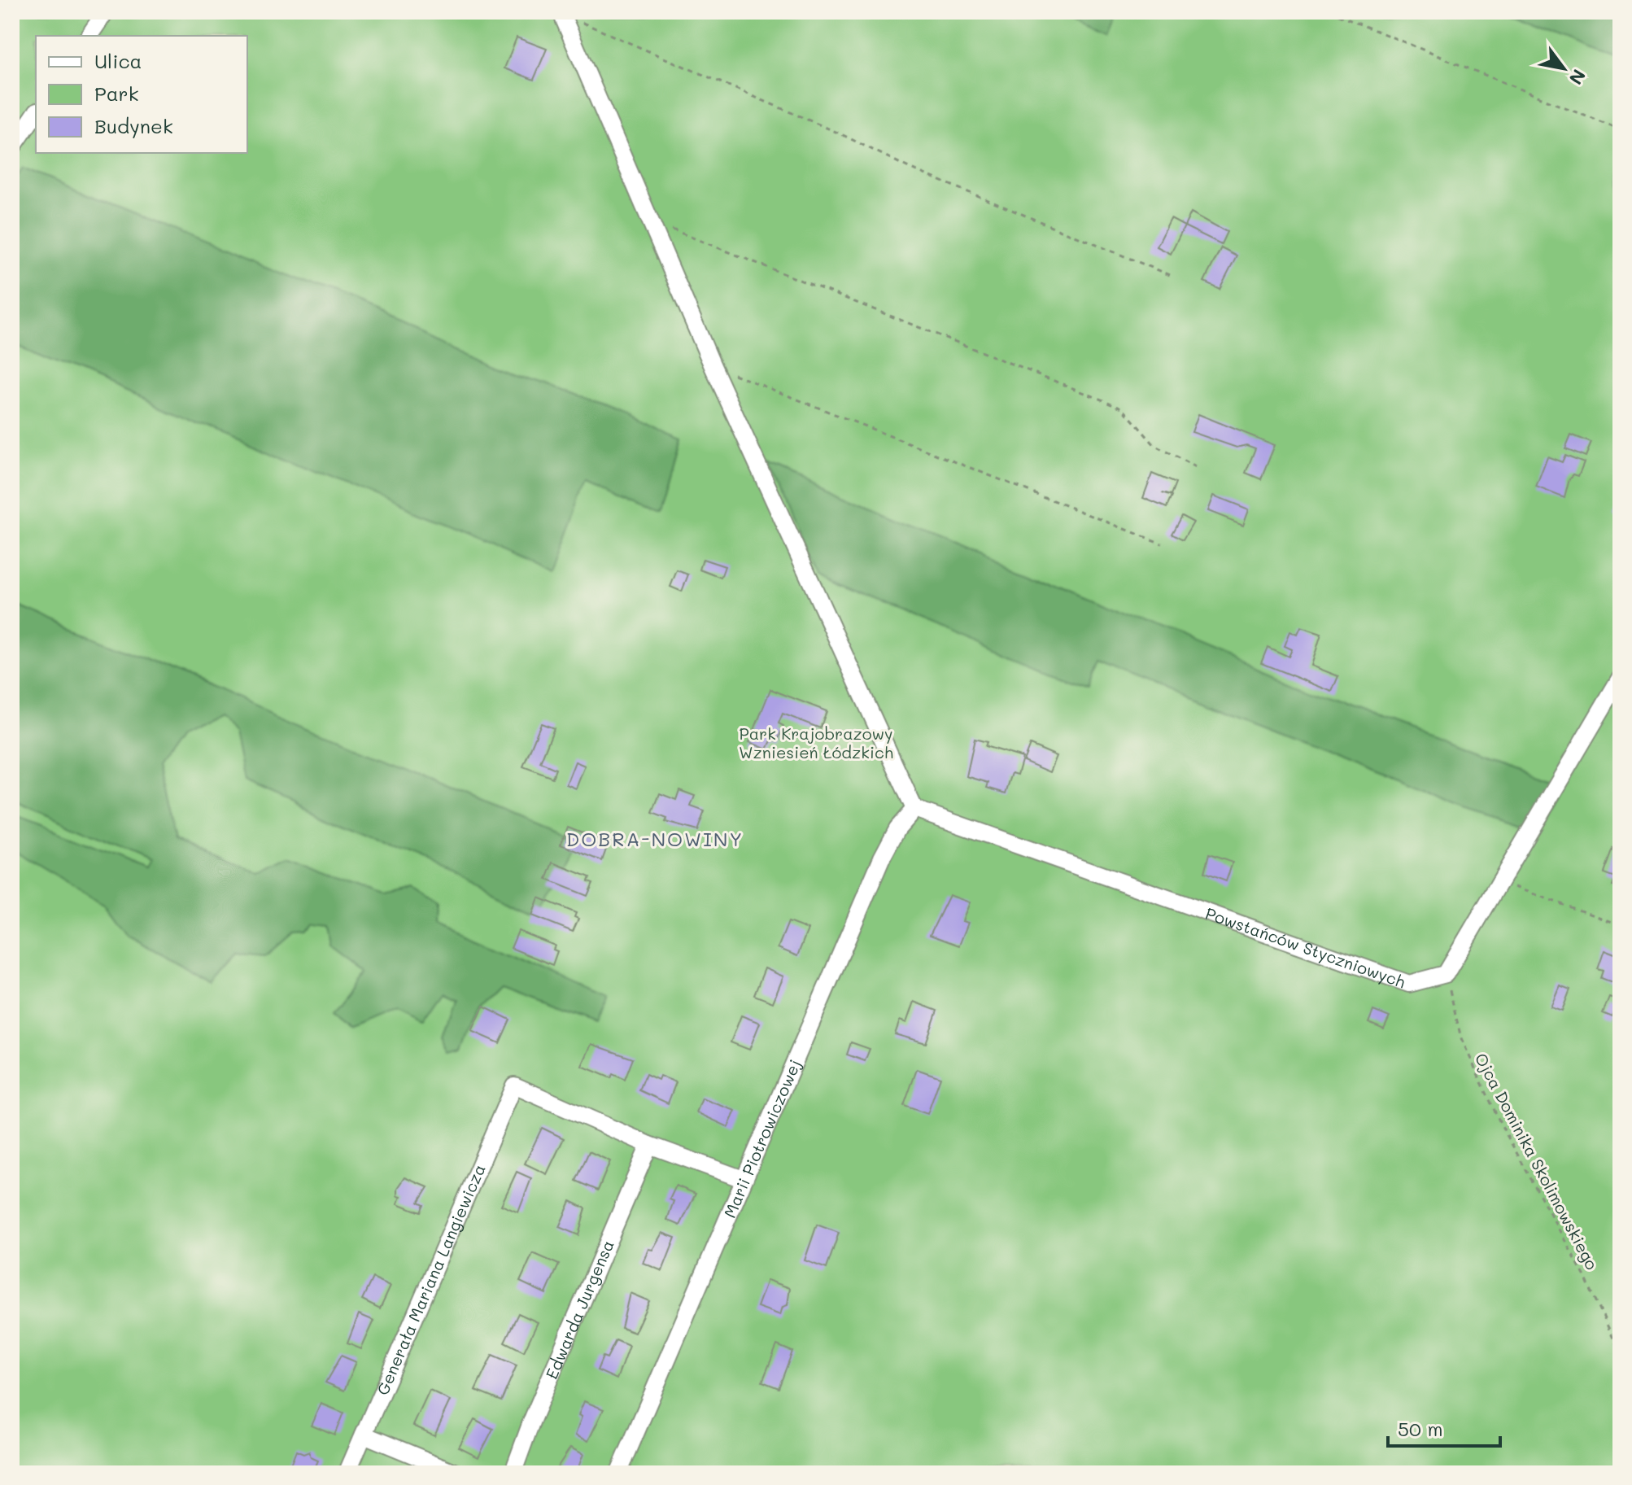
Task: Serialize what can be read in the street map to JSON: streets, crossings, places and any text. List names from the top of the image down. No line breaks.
{"streets":{"street":["Powstańców Styczniowych","Marii Piotrowiczowej","Generała Mariana Langiewicza","Edwarda Jurgensa"],"path":["Ojca Dominika Skolimowskiego"]},"crossings":[["Powstańców Styczniowych","Marii Piotrowiczowej"],["Powstańców Styczniowych","Ojca Dominika Skolimowskiego"],["Generała Mariana Langiewicza","Edwarda Jurgensa"]],"districts":["DOBRA-NOWINY"],"parks":["Park Krajobrazowy Wzniesień Łódzkich"],"legend":["Ulica","Park","Budynek"],"scale_bar":"50 m","north":"bottom right"}
